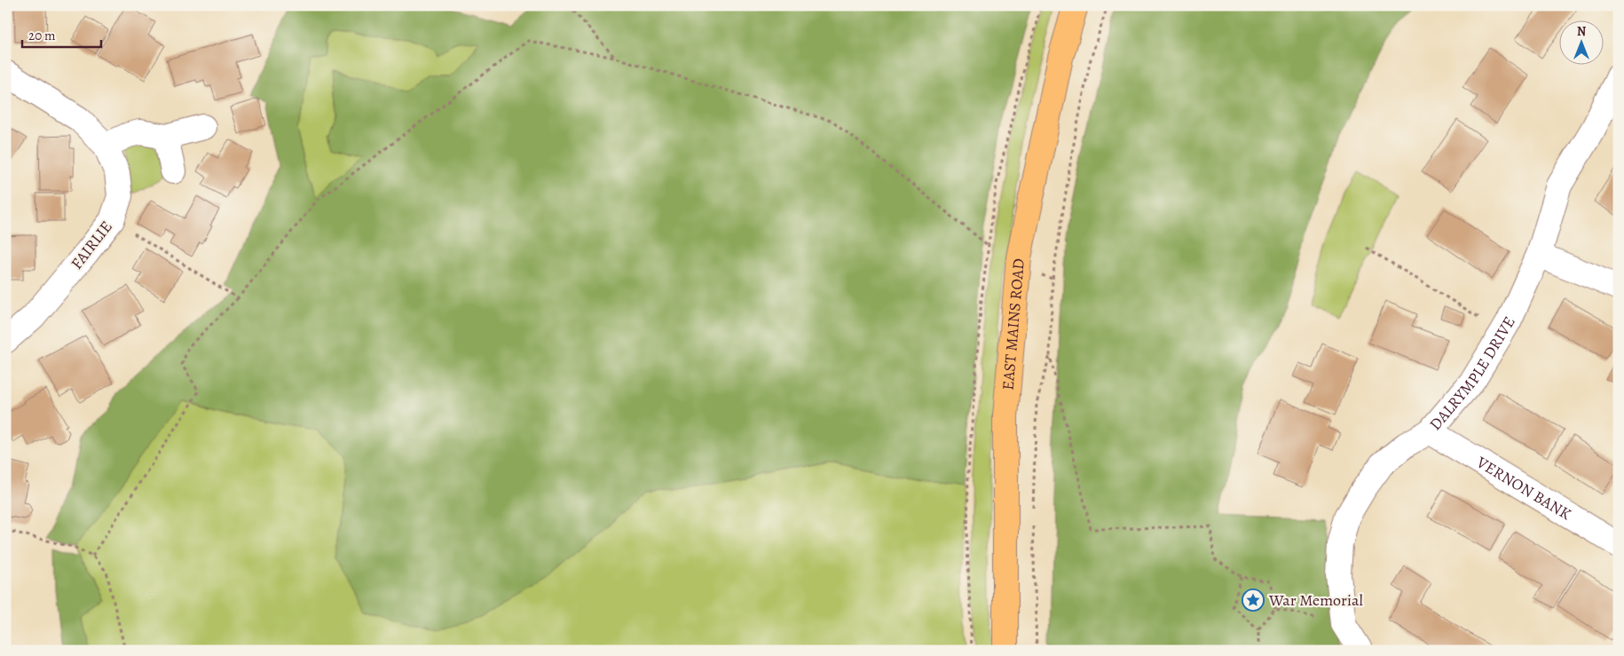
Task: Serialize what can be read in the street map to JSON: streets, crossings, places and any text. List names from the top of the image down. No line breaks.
{"streets":{"main road":["EAST MAINS ROAD"],"street":["FAIRLIE","DALRYMPLE DRIVE","VERNON BANK"]},"crossings":[["DALRYMPLE DRIVE","VERNON BANK"]],"places":{"place":["War Memorial"]},"scale_bar":"20 m","north":"top"}
